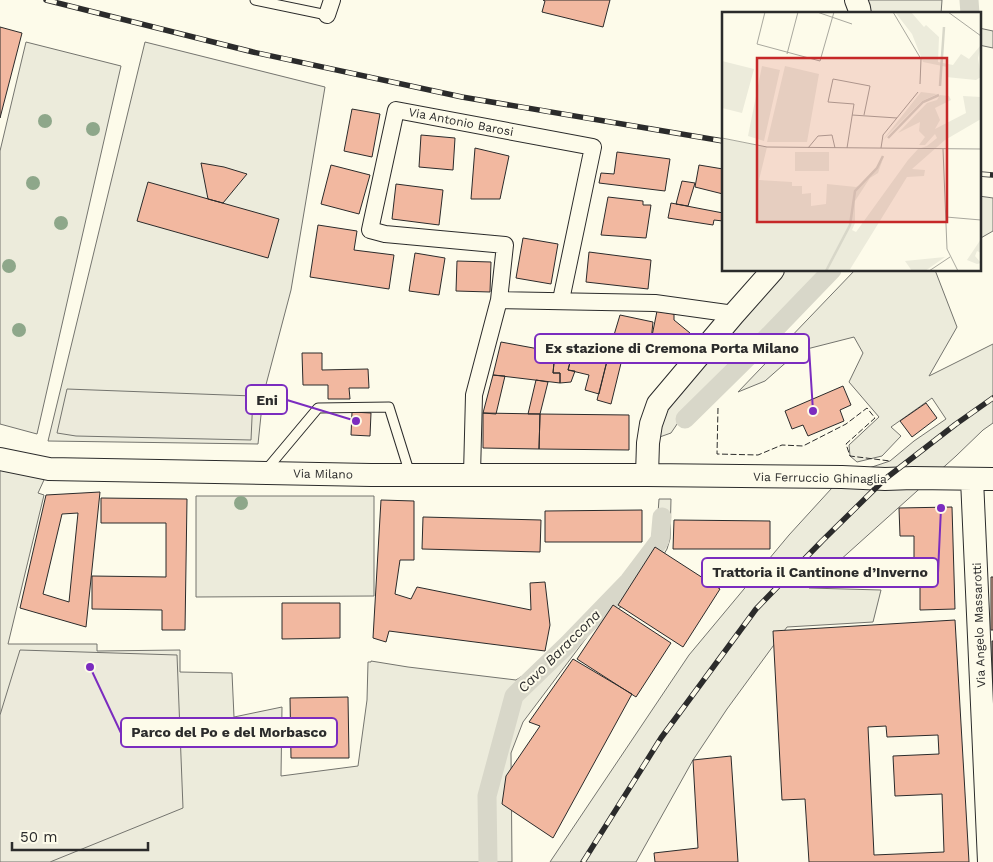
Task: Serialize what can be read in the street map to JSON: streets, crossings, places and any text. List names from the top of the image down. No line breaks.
{"streets":{"main road":["Via Milano","Via Ferruccio Ghinaglia","Via Angelo Massarotti"],"street":["Via Antonio Barosi"]},"crossings":[["Via Antonio Barosi","Via Milano"],["Via Milano","Via Ferruccio Ghinaglia"],["Via Ferruccio Ghinaglia","Via Angelo Massarotti"]],"water":["Cavo Baraccona"],"places":["Ex stazione di Cremona Porta Milano","Eni","Trattoria il Cantinone d’Inverno","Parco del Po e del Morbasco"],"scale_bar":"50 m"}
